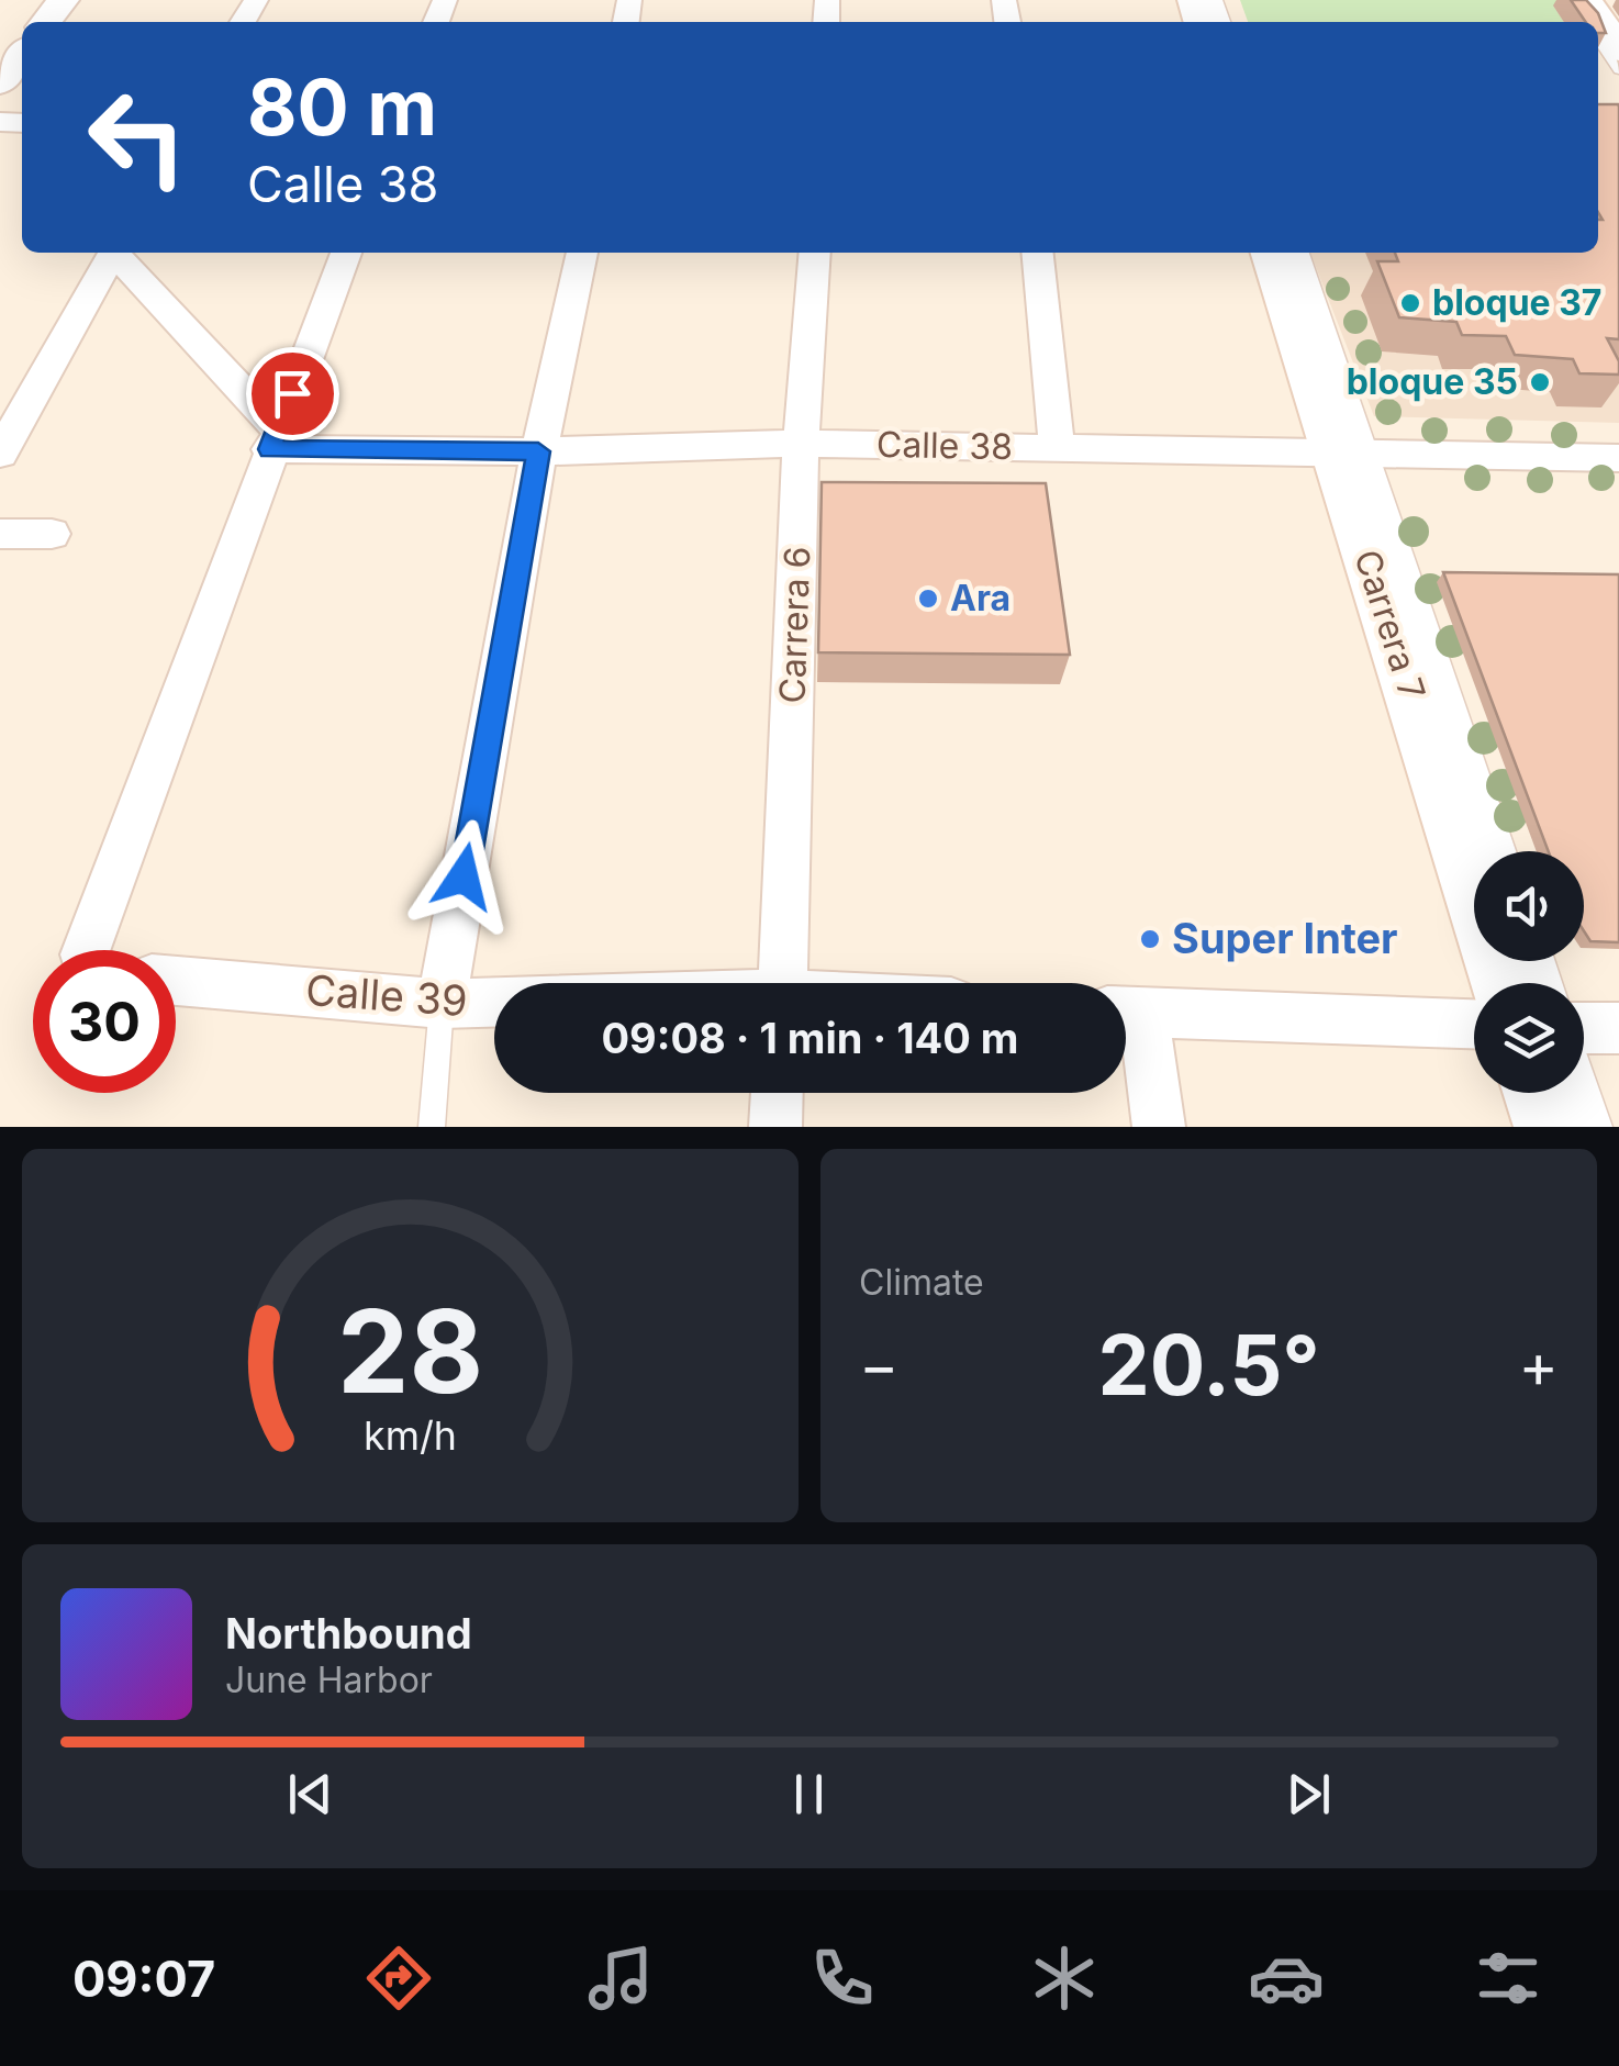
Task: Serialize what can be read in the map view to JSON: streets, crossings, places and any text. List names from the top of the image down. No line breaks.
{"streets":{"main road":["Carrera 7"],"street":["Calle 38","Carrera 6","Calle 39"]},"crossings":[["Calle 38","Carrera 6"],["Calle 38","Carrera 7"]],"places":["bloque 37","bloque 35","Ara","Super Inter"],"page":{"turn":["80 m","Calle 38"],"limit":"30","trip":"09:08 · 1 min · 140 m","tile":"Climate","heat":["−","20.5°","+"],"song":["Northbound","June Harbor"],"tabs":"09:07","gauge":["28","km/h"]}}
